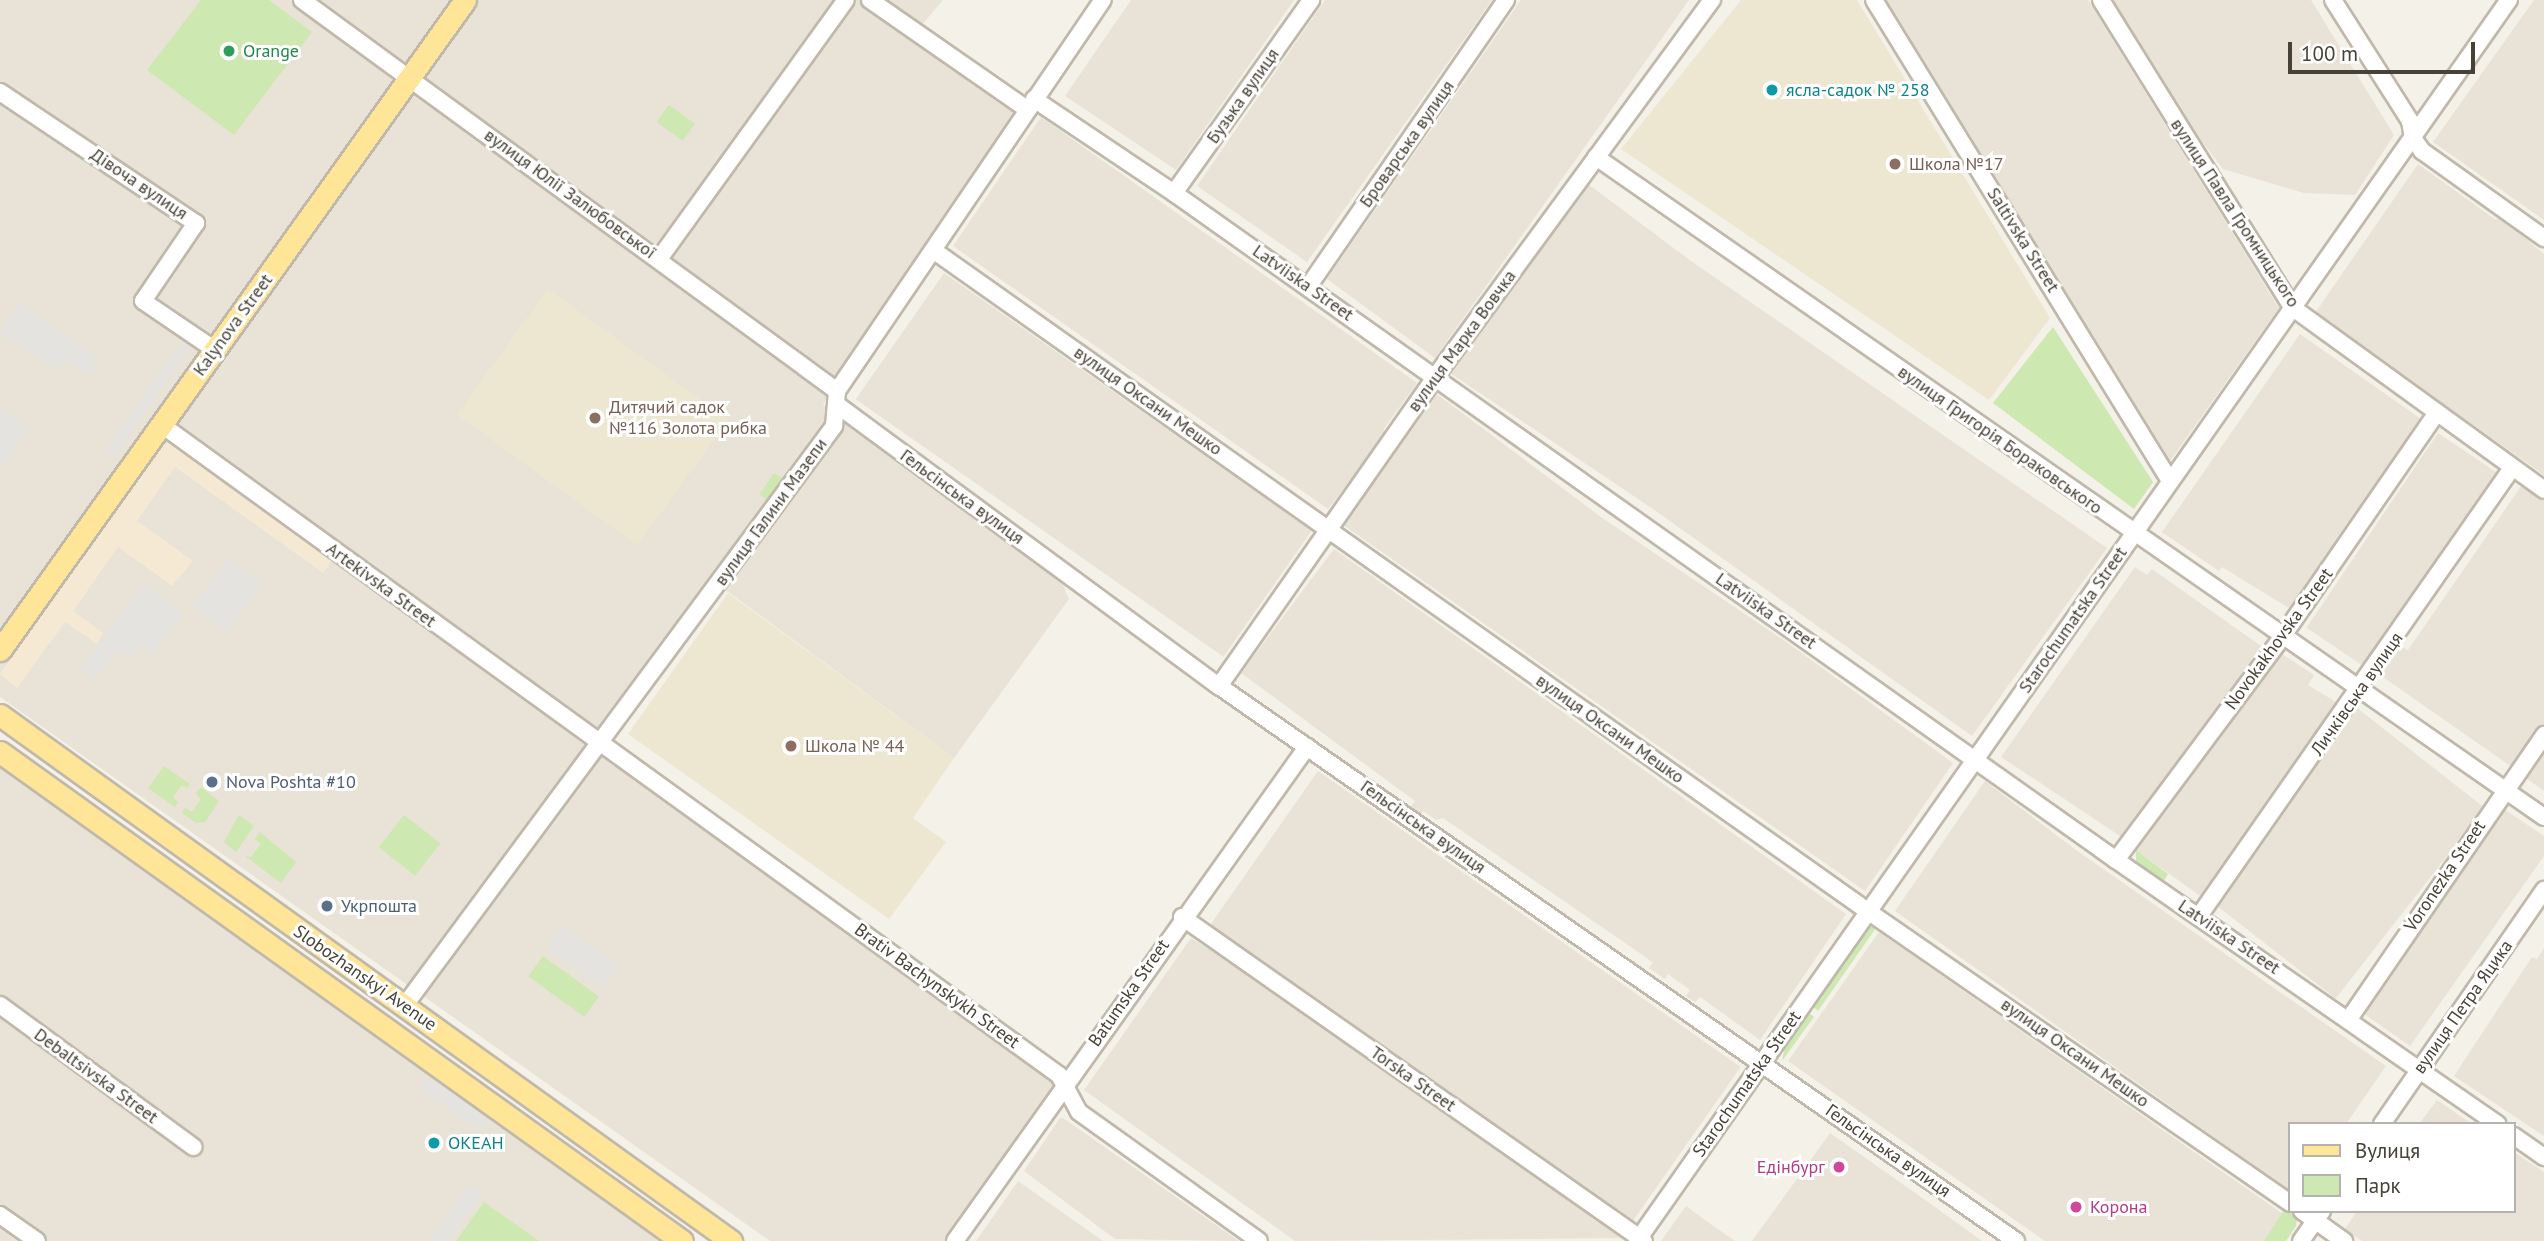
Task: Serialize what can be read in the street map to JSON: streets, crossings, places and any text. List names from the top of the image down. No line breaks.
{"streets":{"main road":["Kalynova Street","Slobozhanskyi Avenue"],"street":["Бузька вулиця","Броварська вулиця","Дівоча вулиця","вулиця Юлії Залюбовської","вулиця Павла Громницького","Saltivska Street","Latviiska Street","вулиця Марка Вовчка","вулиця Оксани Мешко","вулиця Григорія Бораковського","Гельсінська вулиця","вулиця Галини Мазепи","Artekivska Street","Starochumatska Street","Novokakhovska Street","Личківська вулиця","Voronezka Street","Brativ Bachynskykh Street","Batumska Street","вулиця Петра Яцика","Debaltsivska Street","Torska Street"]},"crossings":[["Бузька вулиця","Latviiska Street"],["Броварська вулиця","Latviiska Street"],["Дівоча вулиця","Kalynova Street"],["вулиця Юлії Залюбовської","Kalynova Street"],["вулиця Юлії Залюбовської","Гельсінська вулиця"],["вулиця Юлії Залюбовської","вулиця Галини Мазепи"],["вулиця Павла Громницького","Starochumatska Street"],["вулиця Павла Громницького","Novokakhovska Street"],["вулиця Павла Громницького","Личківська вулиця"],["Saltivska Street","Starochumatska Street"],["Latviiska Street","вулиця Марка Вовчка"],["Latviiska Street","вулиця Галини Мазепи"],["Latviiska Street","Starochumatska Street"],["Latviiska Street","Novokakhovska Street"],["Latviiska Street","Личківська вулиця"],["Latviiska Street","Voronezka Street"],["Latviiska Street","вулиця Петра Яцика"],["Kalynova Street","Artekivska Street"],["вулиця Марка Вовчка","вулиця Оксани Мешко"],["вулиця Марка Вовчка","вулиця Григорія Бораковського"],["вулиця Марка Вовчка","Гельсінська вулиця"],["вулиця Оксани Мешко","вулиця Галини Мазепи"],["вулиця Оксани Мешко","Starochumatska Street"],["вулиця Григорія Бораковського","Starochumatska Street"],["вулиця Григорія Бораковського","Novokakhovska Street"],["вулиця Григорія Бораковського","Личківська вулиця"],["вулиця Григорія Бораковського","Voronezka Street"],["Гельсінська вулиця","вулиця Галини Мазепи"],["Гельсінська вулиця","Starochumatska Street"],["Гельсінська вулиця","Batumska Street"],["вулиця Галини Мазепи","Artekivska Street"],["вулиця Галини Мазепи","Slobozhanskyi Avenue"],["вулиця Галини Мазепи","Brativ Bachynskykh Street"],["Artekivska Street","Brativ Bachynskykh Street"],["Starochumatska Street","Torska Street"],["Brativ Bachynskykh Street","Batumska Street"],["Batumska Street","Torska Street"]],"places":["Orange","ясла-садок № 258","Школа №17","Дитячий садок №116 Золота рибка","Школа № 44","Nova Poshta #10","Укрпошта","ОКЕАН","Едінбург","Корона"],"legend":["Вулиця","Парк"],"scale_bar":"100 m"}
